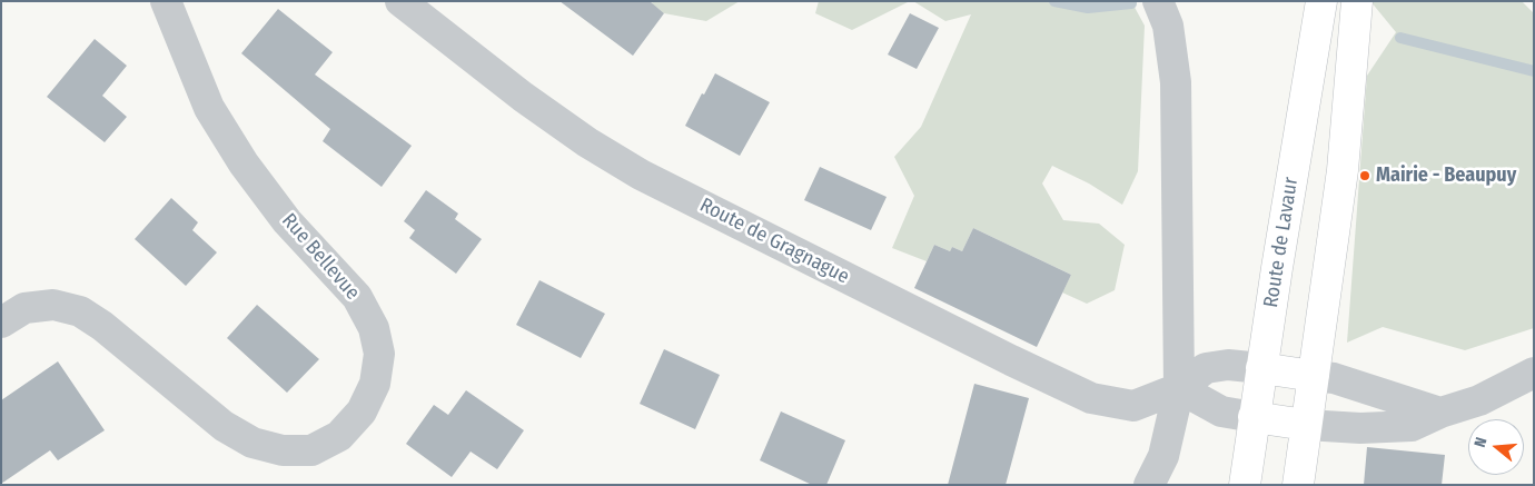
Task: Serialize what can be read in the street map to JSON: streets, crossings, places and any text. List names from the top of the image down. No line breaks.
{"streets":{"main road":["Route de Lavaur"],"street":["Route de Gragnague","Rue Bellevue"]},"crossings":[["Route de Gragnague","Route de Lavaur"]],"places":["Mairie - Beaupuy"],"north":"left"}
